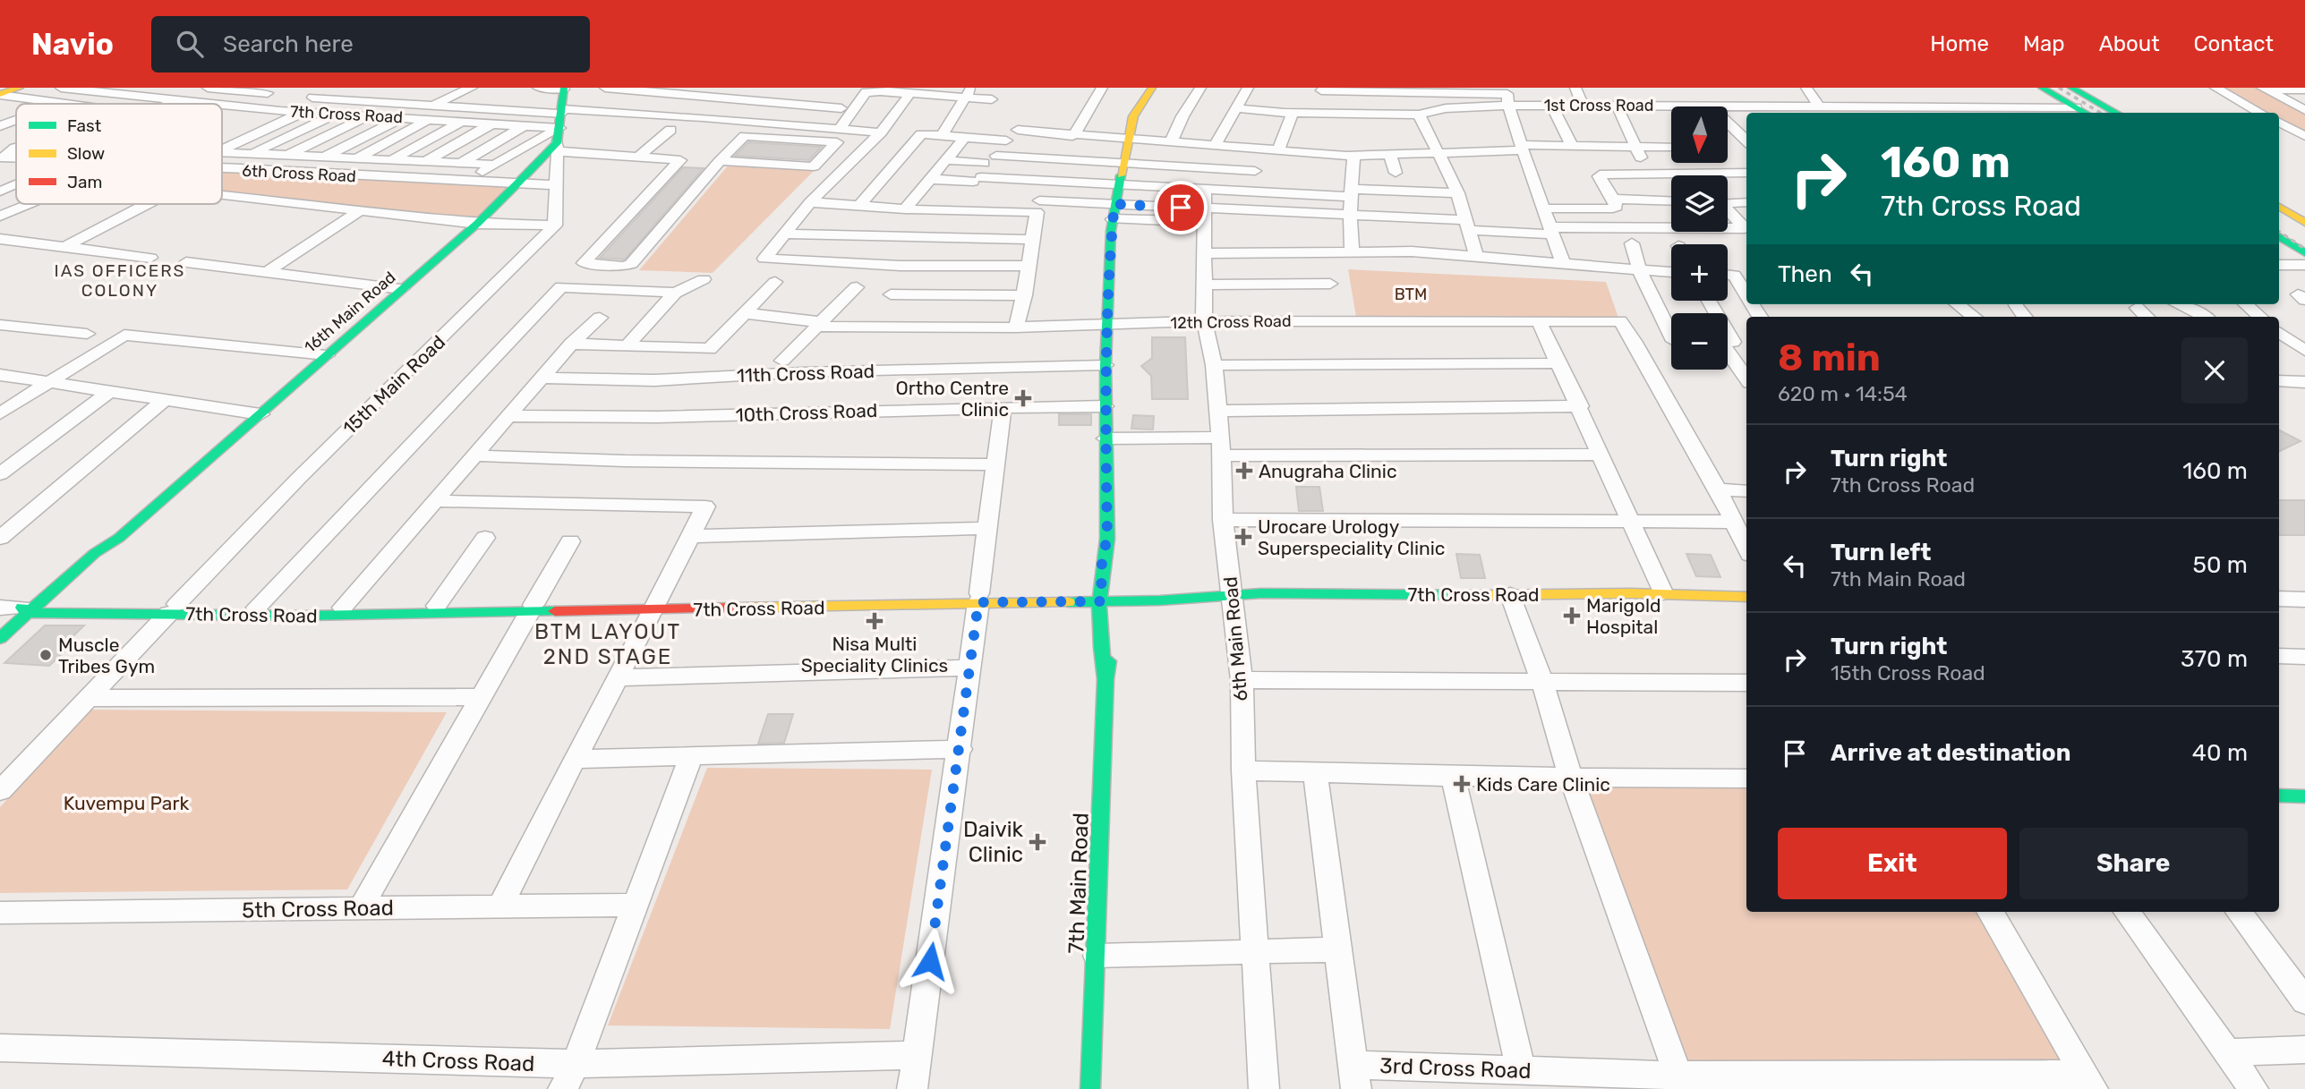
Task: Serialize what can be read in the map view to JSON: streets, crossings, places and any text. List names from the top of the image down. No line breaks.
{"streets":{"main road":["7th Cross Road","16th Main Road","7th Main Road"],"street":["1st Cross Road","6th Cross Road","12th Cross Road","11th Cross Road","15th Main Road","10th Cross Road","6th Main Road","5th Cross Road","4th Cross Road","3rd Cross Road"]},"crossings":[["7th Cross Road","16th Main Road"],["7th Cross Road","15th Main Road"],["7th Cross Road","6th Main Road"],["7th Cross Road","7th Main Road"],["6th Cross Road","16th Main Road"],["12th Cross Road","6th Main Road"],["12th Cross Road","7th Main Road"],["11th Cross Road","7th Main Road"],["10th Cross Road","7th Main Road"]],"districts":["IAS OFFICERS COLONY","BTM LAYOUT 2ND STAGE"],"parks":["BTM","Kuvempu Park"],"places":{"health":["Ortho Centre Clinic","Anugraha Clinic","Urocare Urology Superspeciality Clinic","Marigold Hospital","Nisa Multi Speciality Clinics","Kids Care Clinic","Daivik Clinic"],"other":["Muscle Tribes Gym"]},"legend":["Fast","Slow","Jam"],"north":"bottom","page":{"header":"Navio","search":"Search here","nav":["Home","Map","About","Contact"],"map_buttons":["+","−"],"turn":["160 m","7th Cross Road"],"then":"Then","heading":["8 min","620 m · 14:54"],"list":[{"name":"Turn right","note":"7th Cross Road","value":"160 m"},{"name":"Turn left","note":"7th Main Road","value":"50 m"},{"name":"Turn right","note":"15th Cross Road","value":"370 m"},{"name":"Arrive at destination","value":"40 m"}],"buttons":["Exit","Share"]}}
